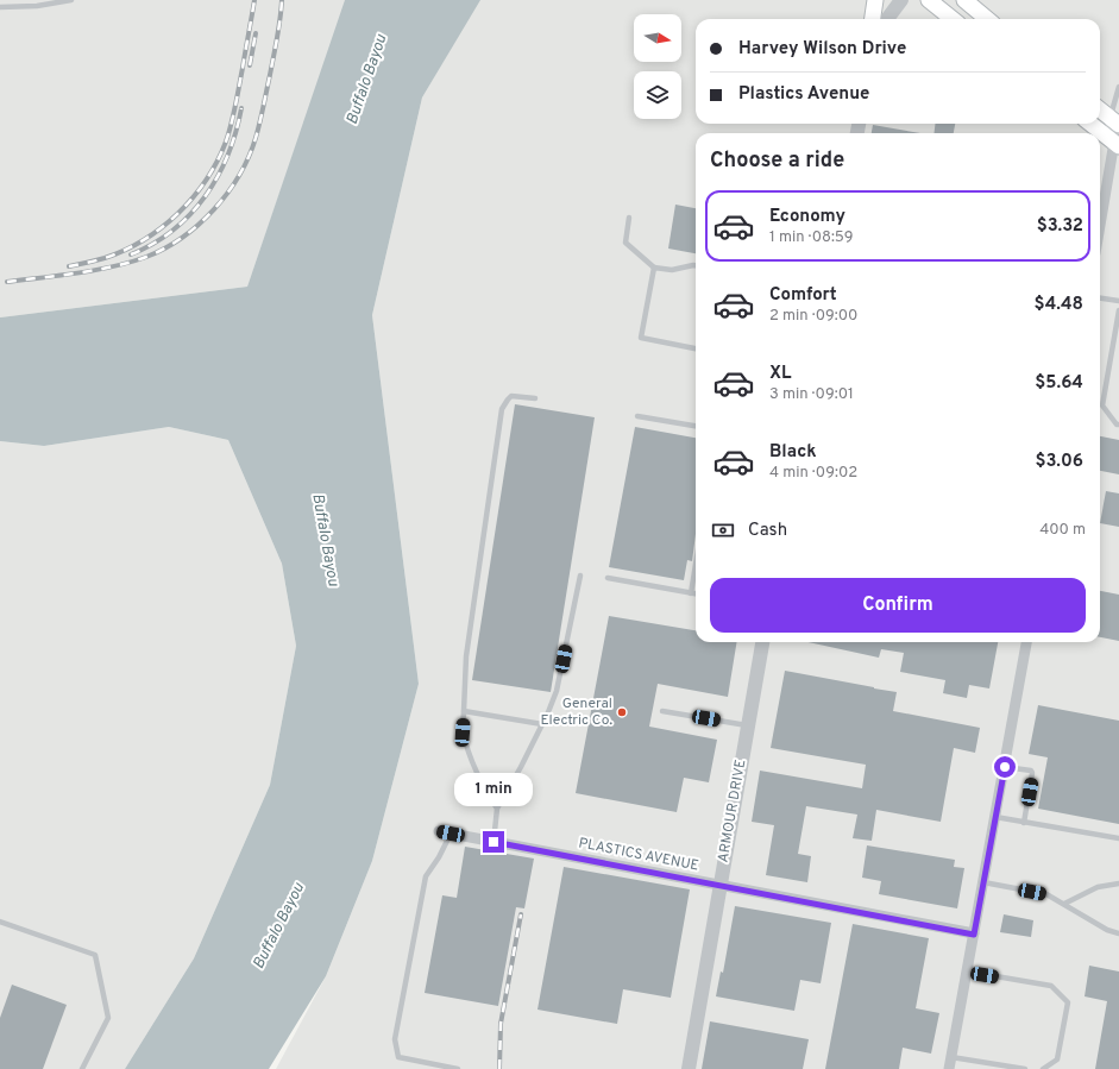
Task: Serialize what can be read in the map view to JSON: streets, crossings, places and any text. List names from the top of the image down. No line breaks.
{"streets":{"street":["ARMOUR DRIVE","PLASTICS AVENUE"]},"crossings":[["ARMOUR DRIVE","PLASTICS AVENUE"]],"water":["Buffalo Bayou"],"places":["General Electric Co."],"north":"right","page":{"banner":["Harvey Wilson Drive","Plastics Avenue"],"heading":"Choose a ride","list":[{"name":"Economy","note":"1 min · 08:59","value":"$3.32"},{"name":"Comfort","note":"2 min · 09:00","value":"$4.48"},{"name":"XL","note":"3 min · 09:01","value":"$5.64"},{"name":"Black","note":"4 min · 09:02","value":"$3.06"}],"pay":["Cash","400 m"],"buttons":"Confirm","bubble":"1 min"}}
